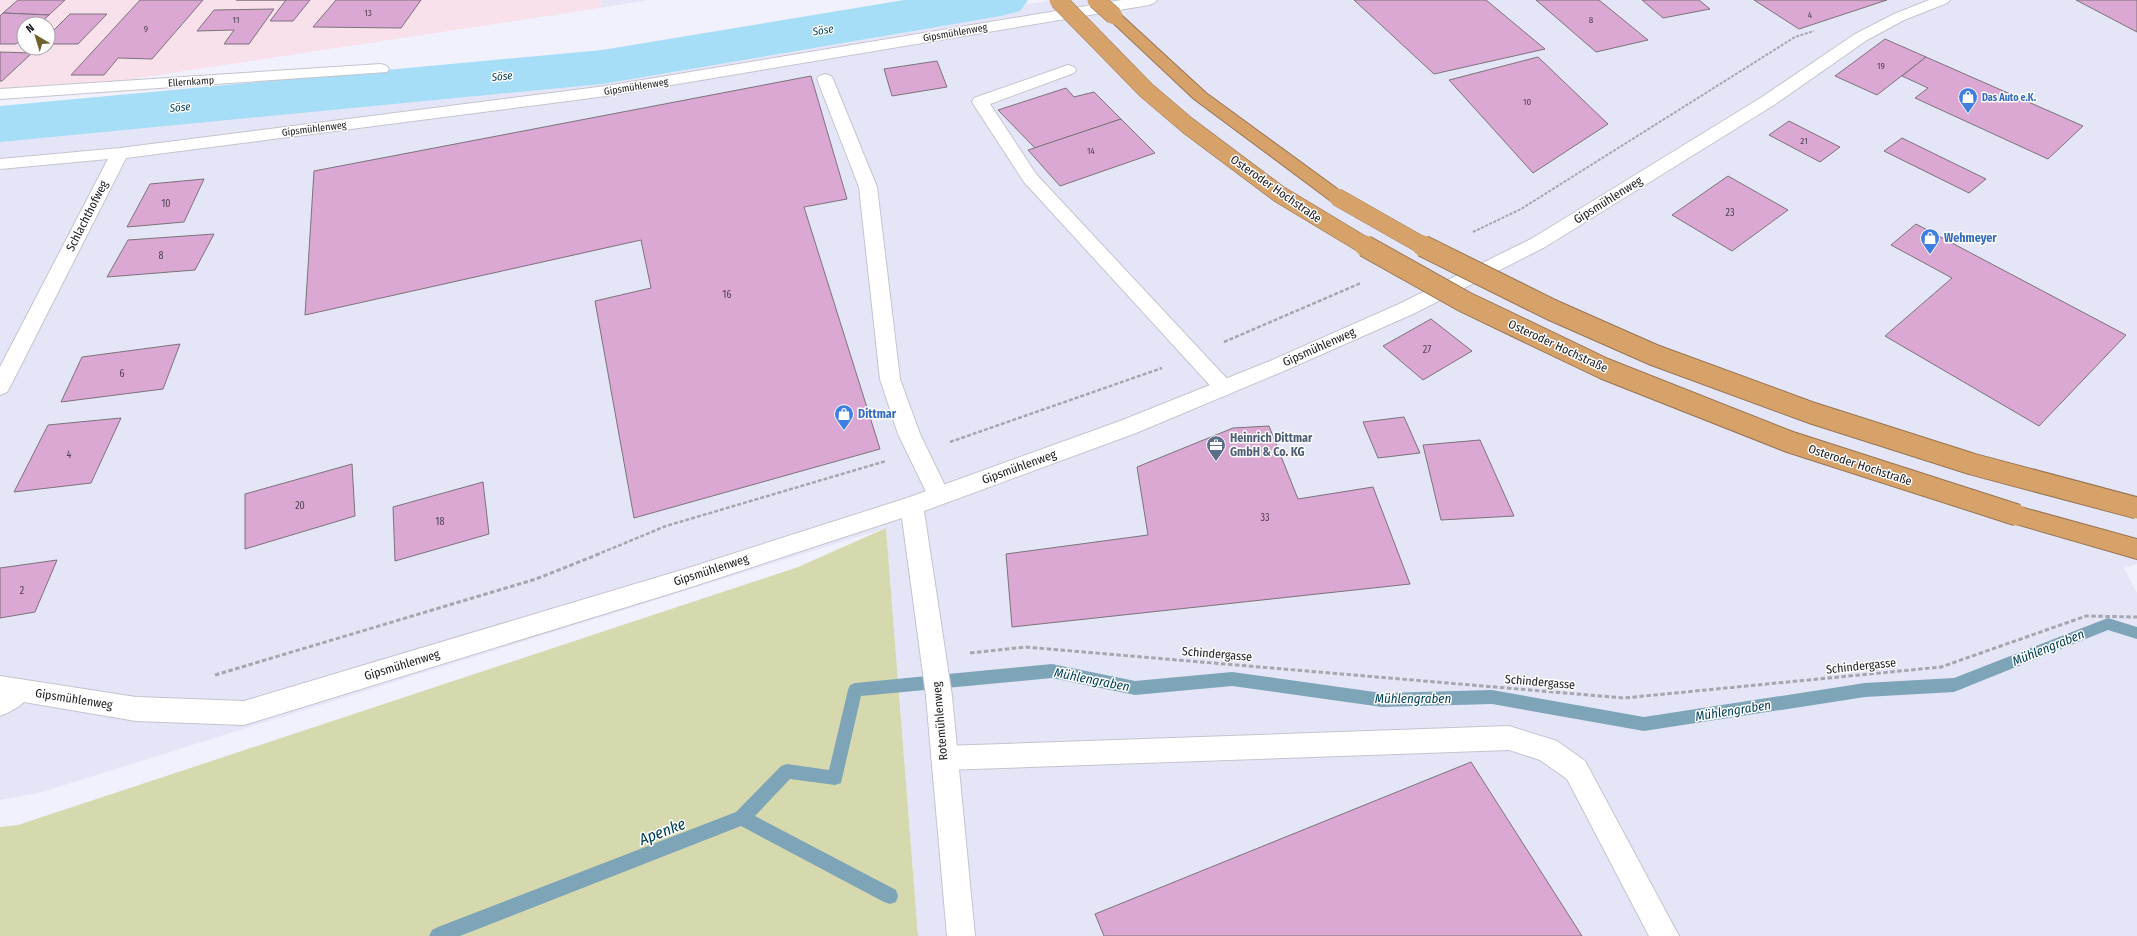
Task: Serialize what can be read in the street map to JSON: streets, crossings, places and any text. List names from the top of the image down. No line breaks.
{"streets":{"highway":["Osteroder Hochstraße"],"street":["Gipsmühlenweg","Ellernkamp","Schlachthofweg","Rotemühlenweg"],"path":["Schindergasse"]},"crossings":[["Gipsmühlenweg","Schlachthofweg"],["Gipsmühlenweg","Rotemühlenweg"],["Schindergasse","Rotemühlenweg"]],"water":["Söse","Mühlengraben","Apenke"],"places":{"shop":["Das Auto e.K.","Wehmeyer","Dittmar"],"office":["Heinrich Dittmar GmbH & Co. KG"]},"house_numbers":["13","4","11","8","9","19","10","21","14","10","23","8","16","27","6","4","20","33","18","2"],"north":"top left"}
